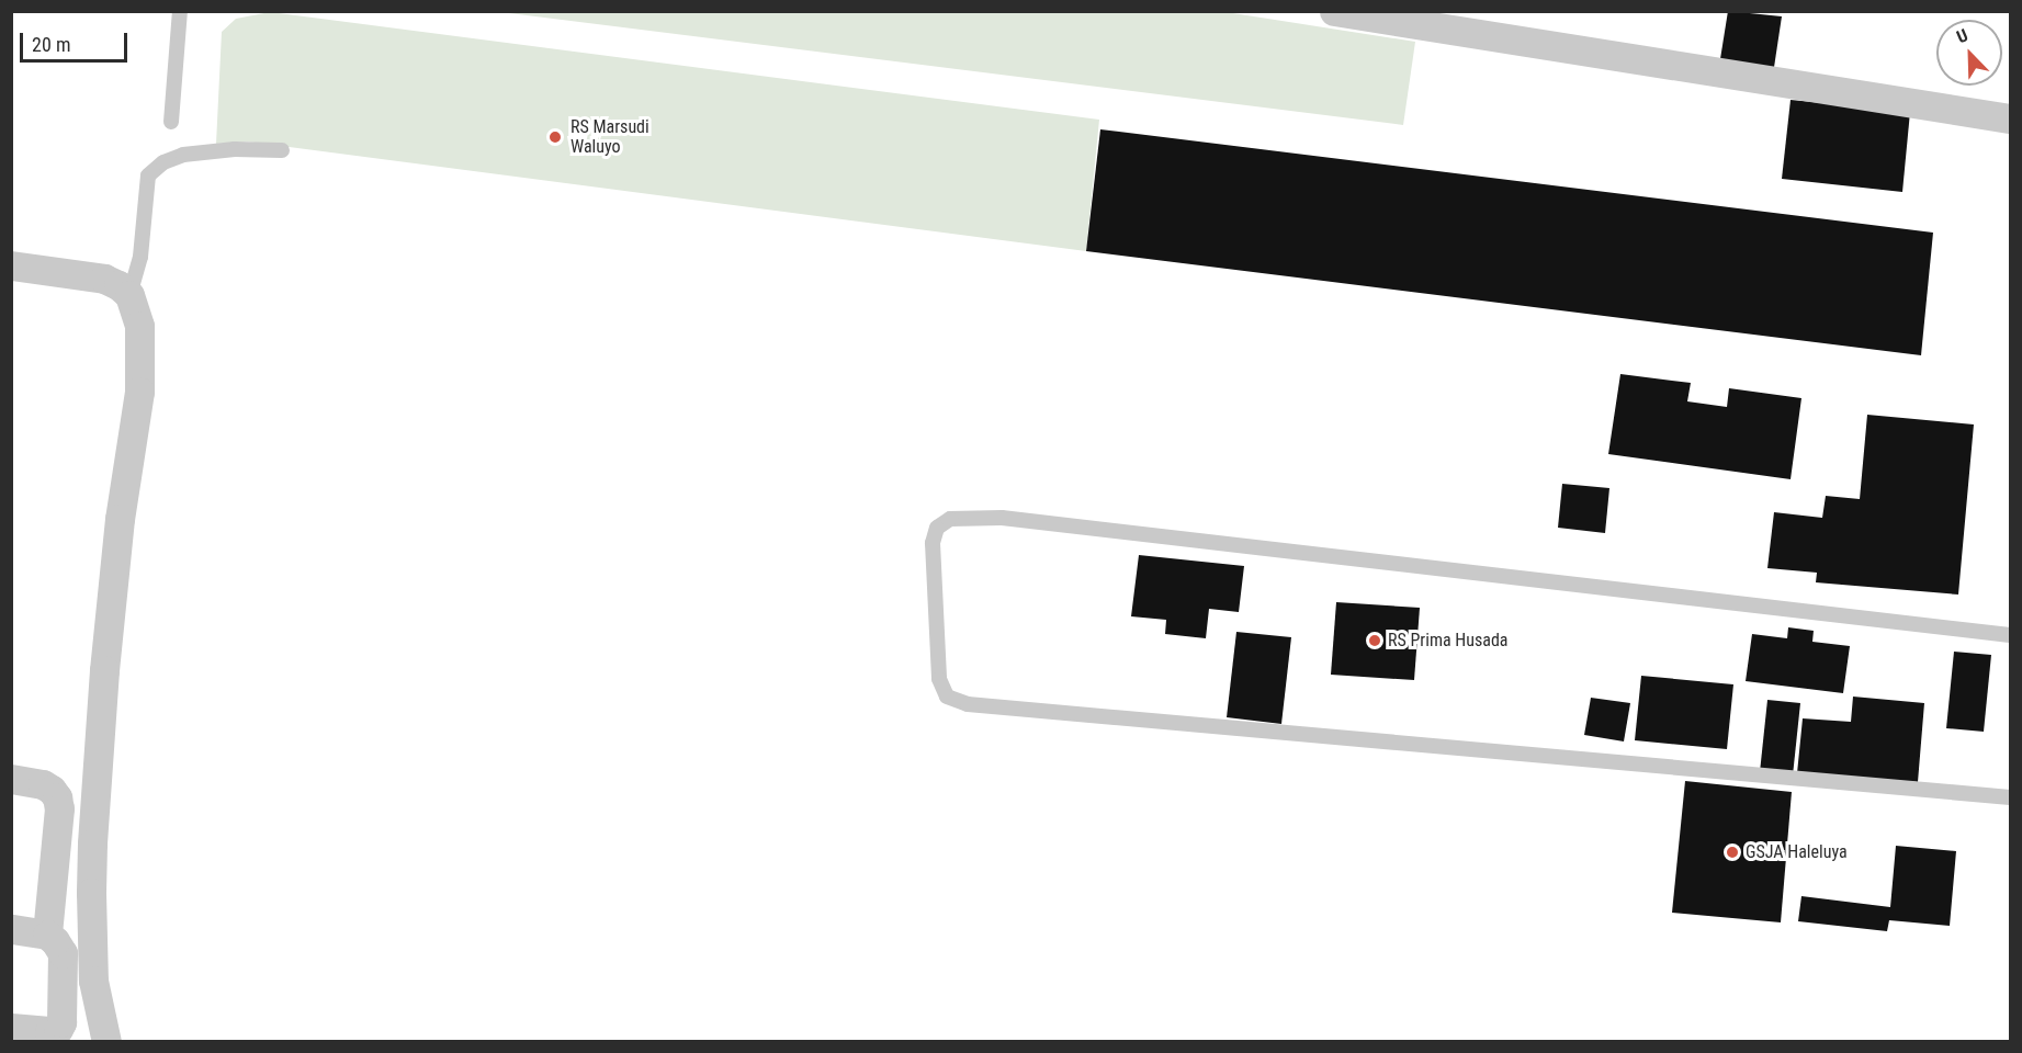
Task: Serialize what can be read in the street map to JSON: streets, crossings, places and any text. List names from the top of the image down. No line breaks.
{"places":["RS Marsudi Waluyo","RS Prima Husada","GSJA Haleluya"],"scale_bar":"20 m","north":"top left"}
